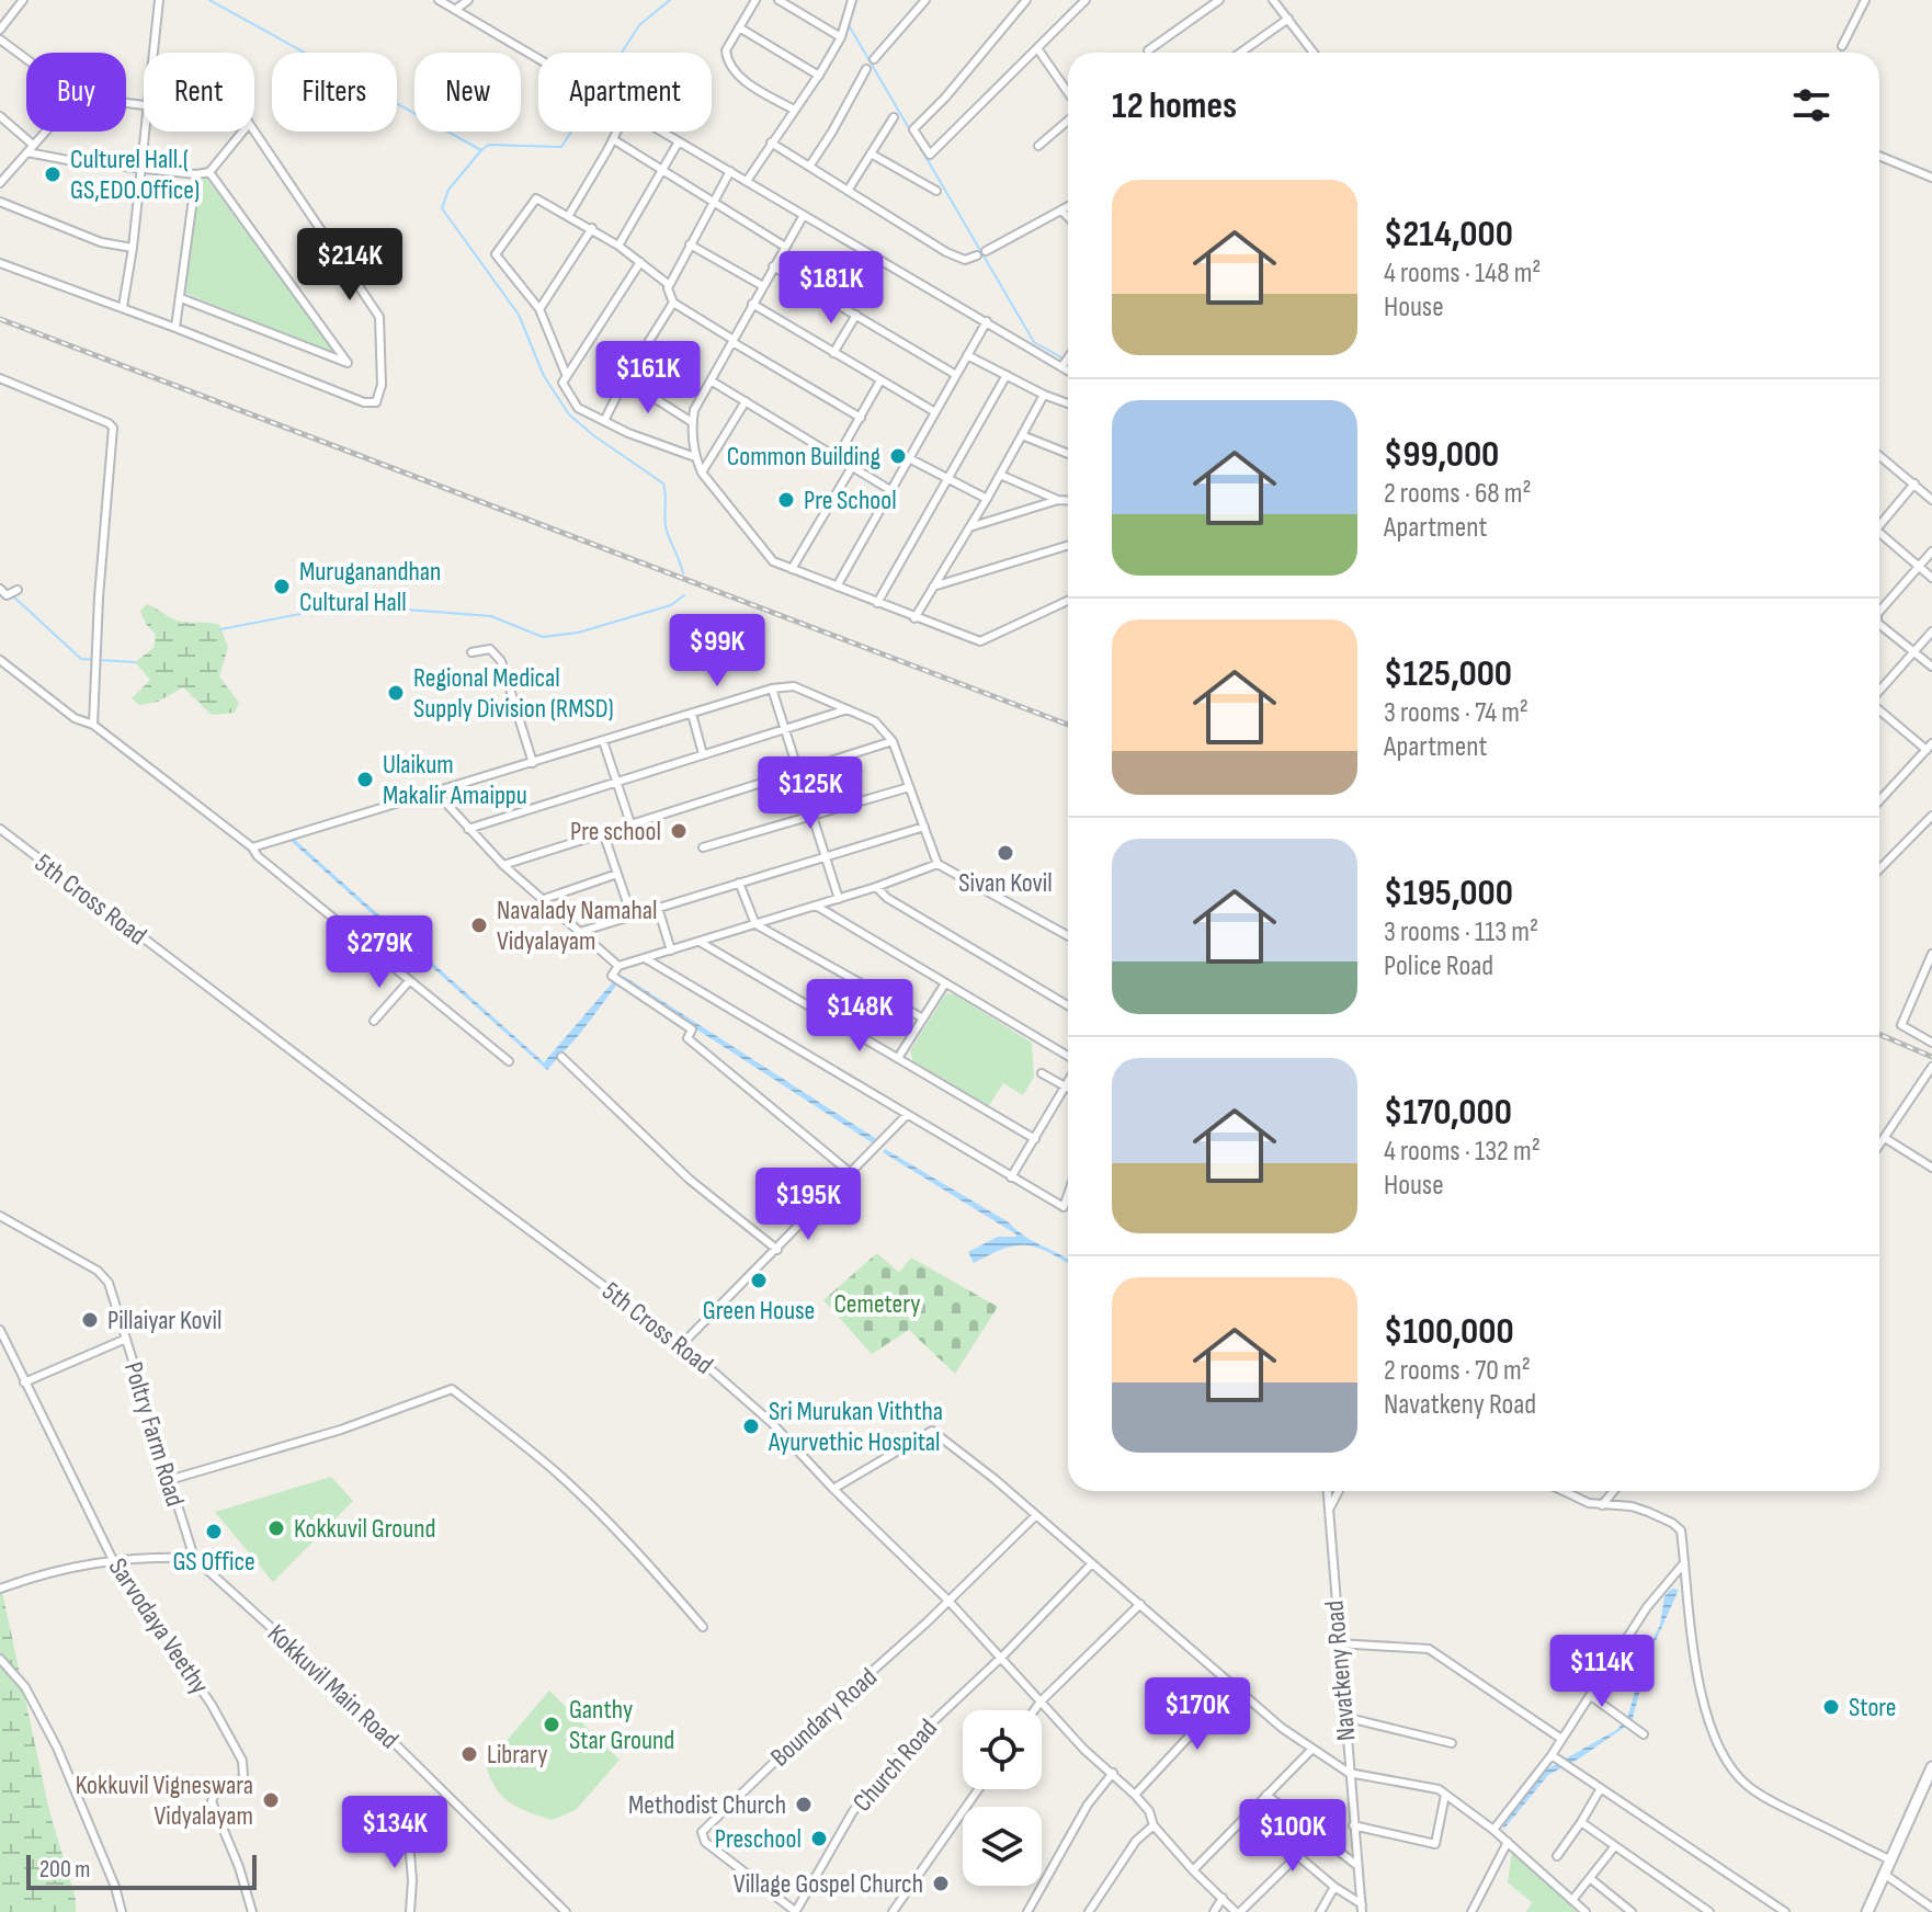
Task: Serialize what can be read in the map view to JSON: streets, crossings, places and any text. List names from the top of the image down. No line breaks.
{"streets":{"street":["5th Cross Road","Poltry Farm Road","Sarvodaya Veethy","Navatkeny Road","Kokkuvil Main Road","Boundary Road","Church Road"]},"crossings":[["5th Cross Road","Boundary Road"],["5th Cross Road","Church Road"],["Poltry Farm Road","Kokkuvil Main Road"],["Boundary Road","Church Road"]],"parks":["Cemetery"],"places":["Culturel Hall.( GS,EDO.Office)","Common Building","Pre School","Muruganandhan Cultural Hall","Regional Medical Supply Division (RMSD)","Ulaikum Makalir Amaippu","Pre school","Sivan Kovil","Navalady Namahal Vidyalayam","Green House","Pillaiyar Kovil","Sri Murukan Viththa Ayurvethic Hospital","Kokkuvil Ground","GS Office","Store","Ganthy Star Ground","Library","Kokkuvil Vigneswara Vidyalayam","Methodist Church","Preschool","Village Gospel Church"],"scale_bar":"200 m","page":{"chip":["Buy","Rent","Filters","New","Apartment"],"heading":"12 homes","list":[{"name":"$214,000","note":"4 rooms · 148 m² · House"},{"name":"$99,000","note":"2 rooms · 68 m² · Apartment"},{"name":"$125,000","note":"3 rooms · 74 m² · Apartment"},{"name":"$195,000","note":"3 rooms · 113 m² · Police Road"},{"name":"$170,000","note":"4 rooms · 132 m² · House"},{"name":"$100,000","note":"2 rooms · 70 m² · Navatkeny Road"}],"price":["$214K","$181K","$161K","$99K","$125K","$279K","$148K","$195K","$114K","$170K","$134K","$100K"],"scale":"200 m"}}
